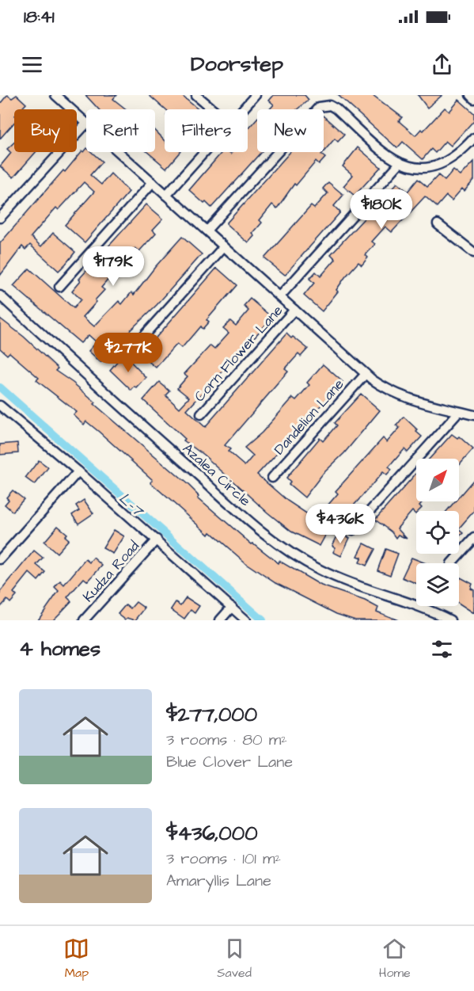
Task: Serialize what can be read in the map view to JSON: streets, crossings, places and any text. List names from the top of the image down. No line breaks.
{"streets":{"street":["Corn Flower Lane","Dandelion Lane","Azalea Circle","Kudza Road"]},"water":["L-7"],"north":"top right","page":{"status":"18:41","header":"Doorstep","chip":["Buy","Rent","Filters","New"],"price":["$180K","$179K","$277K","$436K"],"heading":"4 homes","list":[{"name":"$277,000","note":"3 rooms · 80 m² · Blue Clover Lane"},{"name":"$436,000","note":"3 rooms · 101 m² · Amaryllis Lane"}],"tabs":["Map","Saved","Home"]}}
